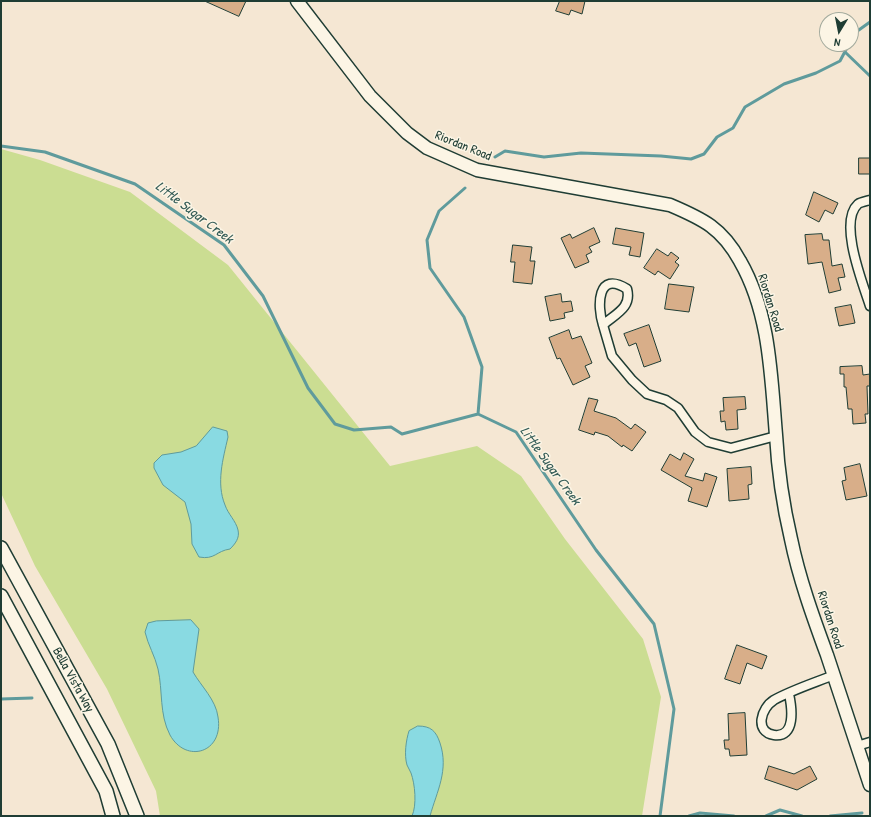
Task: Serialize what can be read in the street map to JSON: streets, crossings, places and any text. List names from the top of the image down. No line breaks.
{"streets":{"main road":["Bella Vista Way"],"street":["Riordan Road"]},"water":["Little Sugar Creek"],"north":"bottom"}
